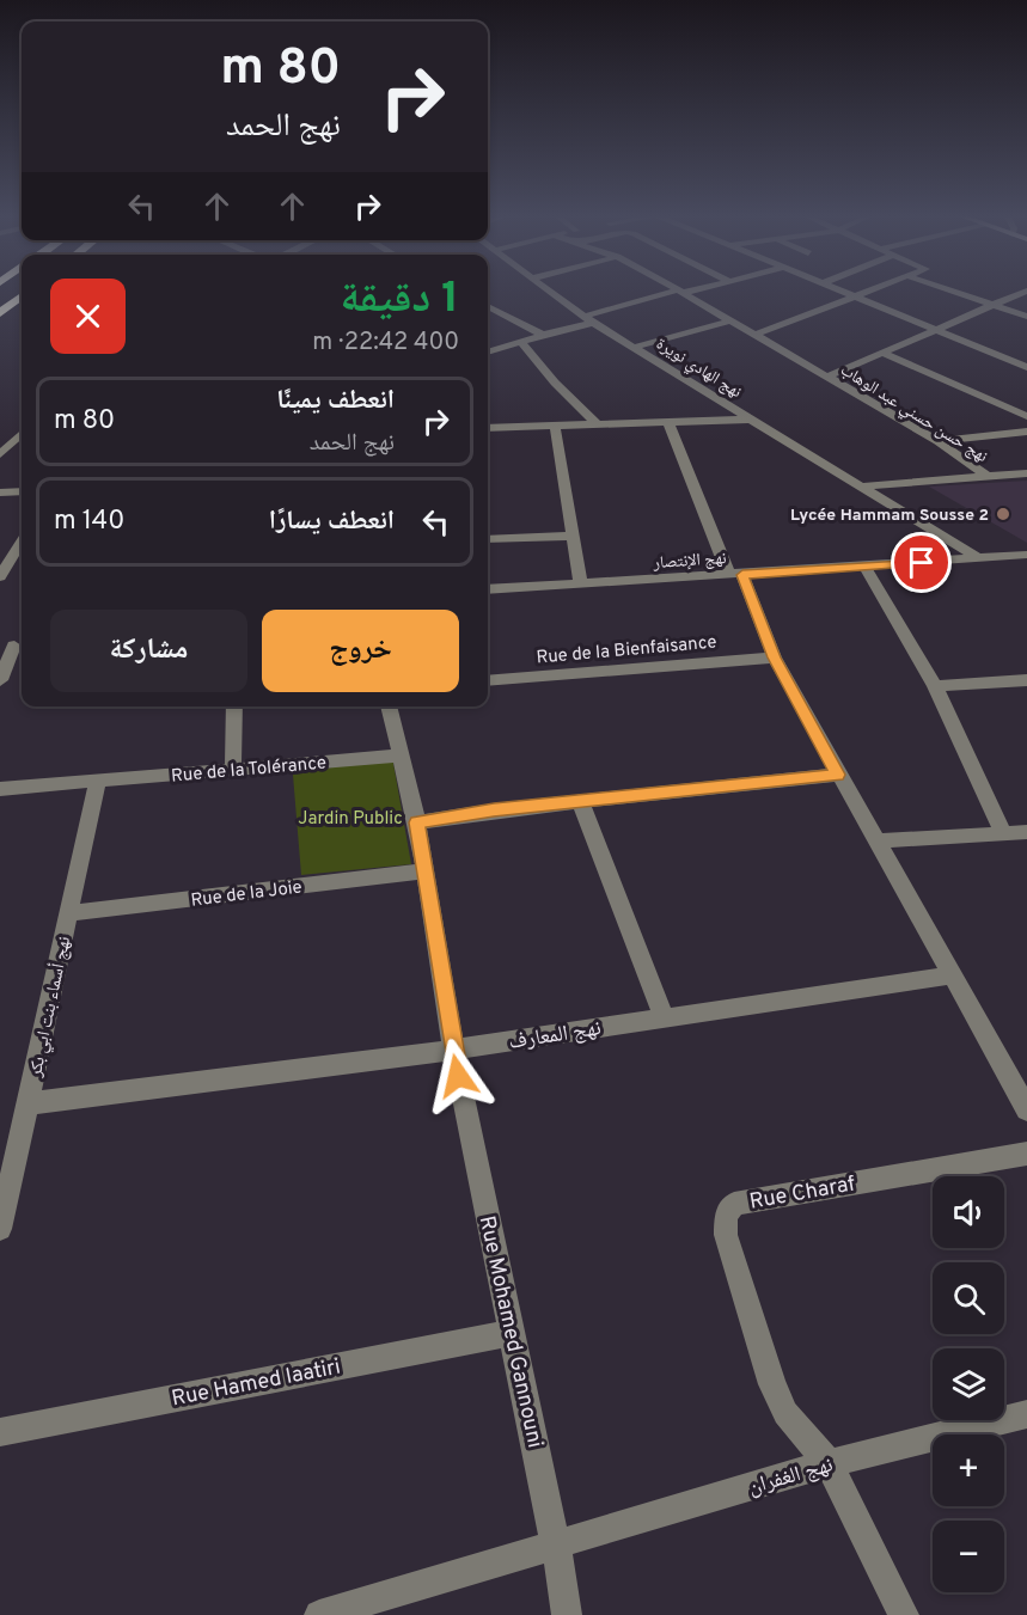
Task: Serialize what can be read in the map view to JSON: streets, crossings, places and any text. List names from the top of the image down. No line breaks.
{"streets":{"street":["نهج الهادي نويرة","نهج حسن حسني عبد الوهاب","نهج الإنتصار","Rue de la Bienfaisance","Rue de la Tolérance","Rue de la Joie","نهج أسماء بنت ابي بكر","نهج المعارف","Rue Charaf","Rue Mohamed Gannouni","Rue Hamed laatiri","نهج الغفران"]},"crossings":[["Rue de la Tolérance","نهج أسماء بنت ابي بكر"],["Rue de la Tolérance","Rue Mohamed Gannouni"],["Rue de la Joie","نهج أسماء بنت ابي بكر"],["Rue de la Joie","Rue Mohamed Gannouni"],["نهج أسماء بنت ابي بكر","نهج المعارف"],["نهج المعارف","Rue Mohamed Gannouni"],["Rue Charaf","نهج الغفران"],["Rue Mohamed Gannouni","Rue Hamed laatiri"],["Rue Mohamed Gannouni","نهج الغفران"]],"parks":["Jardin Public"],"places":["Lycée Hammam Sousse 2"],"page":{"turn":["80 m","نهج الحمد"],"heading":["1 دقيقة","400 m · 22:42"],"list":[{"name":"انعطف يمينًا","note":"نهج الحمد","value":"80 m"},{"name":"انعطف يسارًا","value":"140 m"}],"buttons":["خروج","مشاركة"],"map_buttons":["+","−"]}}
